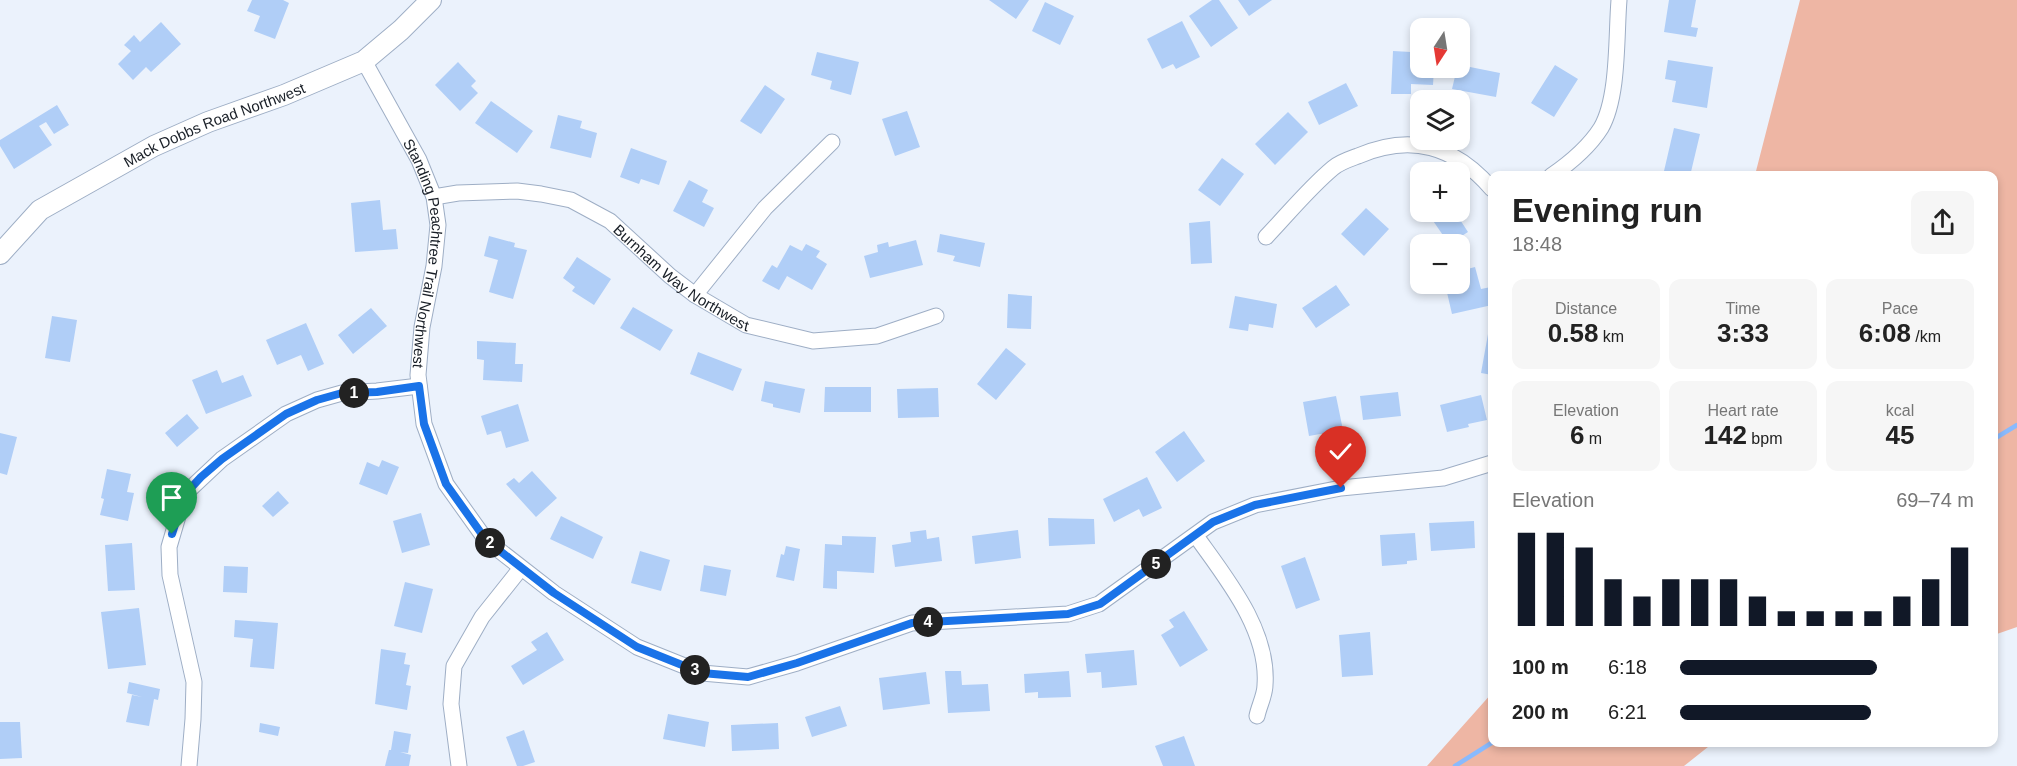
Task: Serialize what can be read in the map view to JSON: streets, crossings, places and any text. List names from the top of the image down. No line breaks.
{"streets":{"street":["Mack Dobbs Road Northwest","Standing Peachtree Trail Northwest","Burnham Way Northwest"]},"crossings":[["Mack Dobbs Road Northwest","Standing Peachtree Trail Northwest"],["Standing Peachtree Trail Northwest","Burnham Way Northwest"]],"north":"bottom","page":{"map_buttons":["+","−"],"heading":["Evening run","18:48"],"stats":[["Distance","0.58 km"],["Time","3:33"],["Pace","6:08 /km"],["Elevation","6 m"],["Heart rate","142 bpm"],["kcal","45"]],"pins":["1","2","5","4","3"],"chart":["Elevation","69–74 m"],"list":[{"name":"100 m","note":"6:18"},{"name":"200 m","note":"6:21"}]}}
